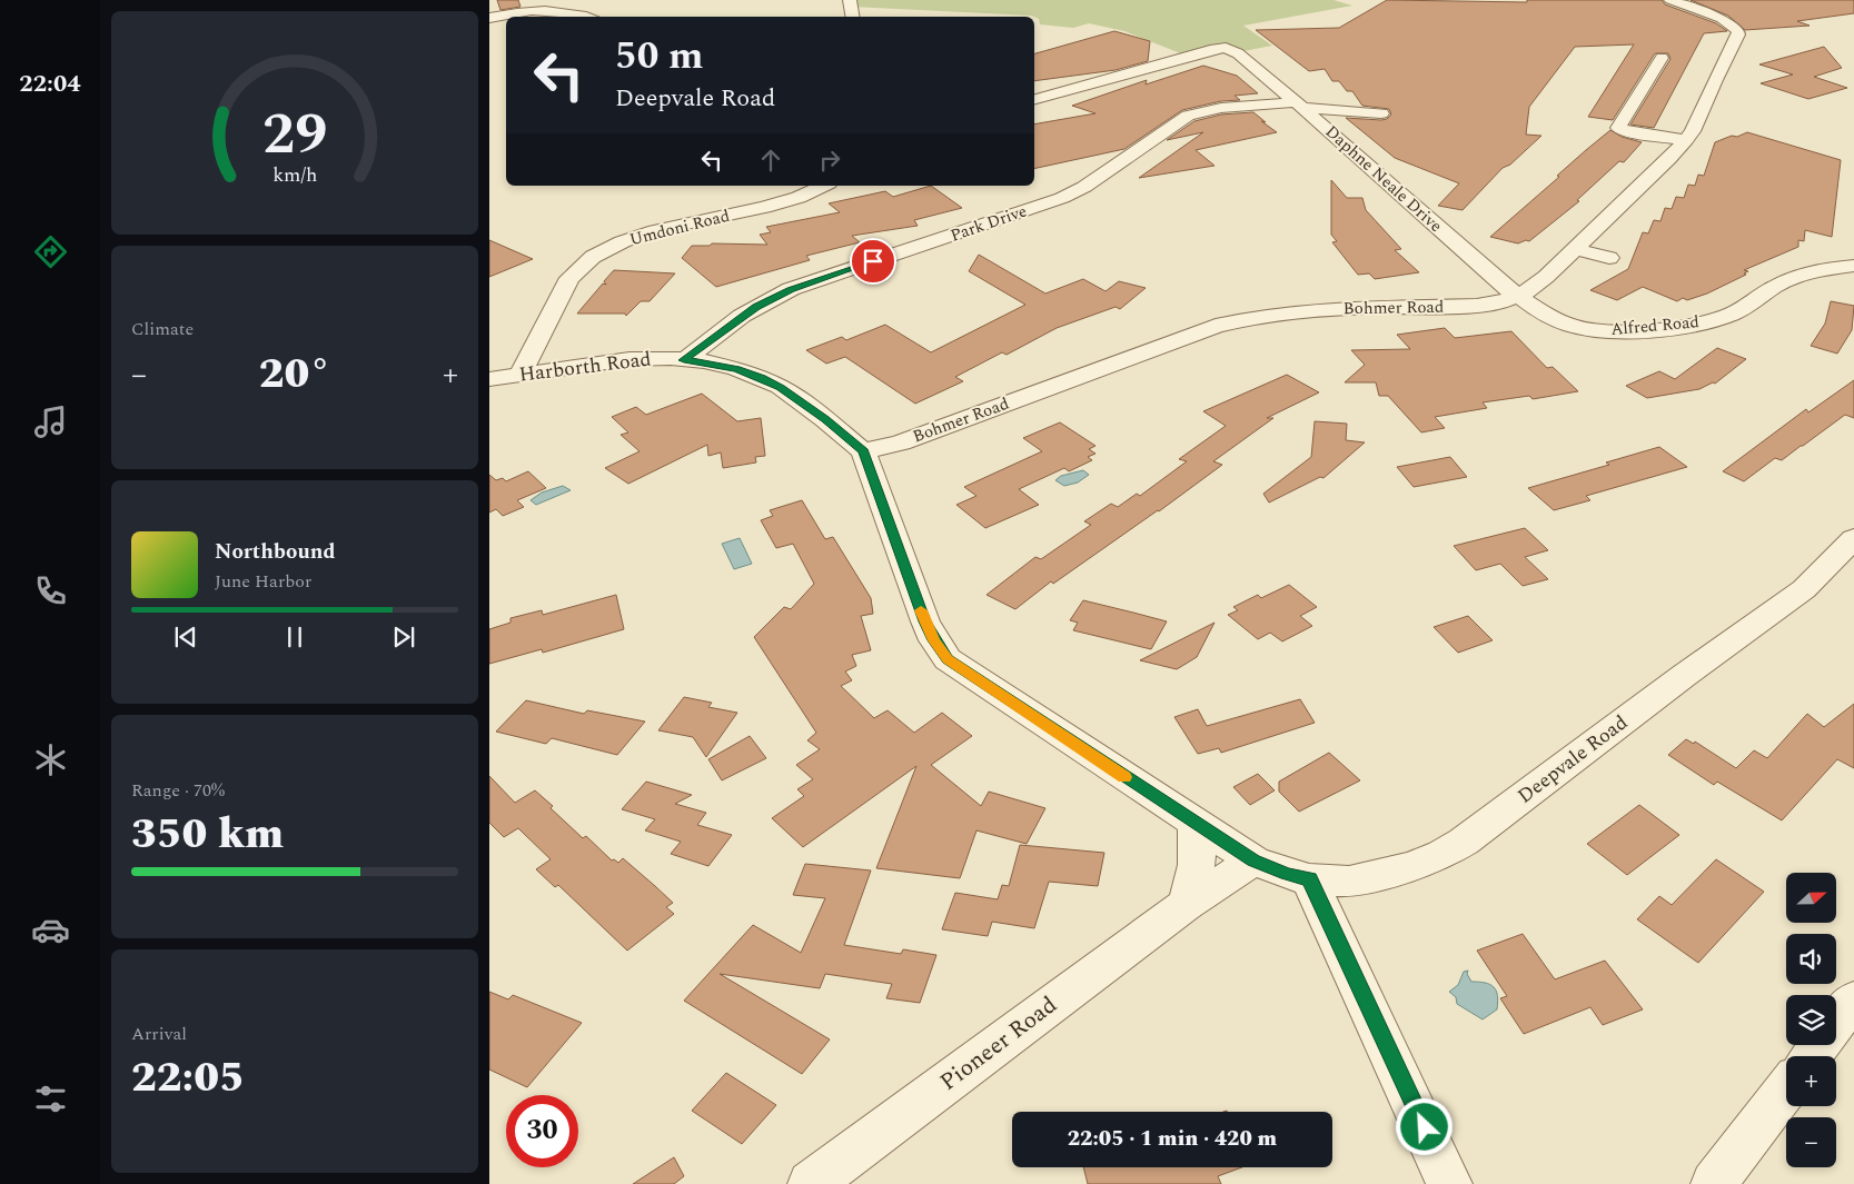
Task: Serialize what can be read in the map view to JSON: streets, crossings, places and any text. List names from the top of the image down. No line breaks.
{"streets":{"street":["Daphne Neale Drive","Park Drive","Umdoni Road","Bohmer Road","Alfred Road","Harborth Road","Deepvale Road","Pioneer Road"]},"crossings":[["Daphne Neale Drive","Park Drive"],["Daphne Neale Drive","Bohmer Road"],["Daphne Neale Drive","Alfred Road"],["Park Drive","Harborth Road"],["Umdoni Road","Harborth Road"],["Bohmer Road","Alfred Road"],["Bohmer Road","Harborth Road"],["Harborth Road","Deepvale Road"],["Harborth Road","Pioneer Road"],["Deepvale Road","Pioneer Road"]],"north":"right","page":{"tabs":"22:04","turn":["50 m","Deepvale Road"],"tile":["Climate",["Range · 70%","350 km"],["Arrival","22:05"]],"heat":["−","20°","+"],"song":["Northbound","June Harbor"],"map_buttons":["+","−"],"limit":"30","trip":"22:05 · 1 min · 420 m","gauge":["29","km/h"]}}
